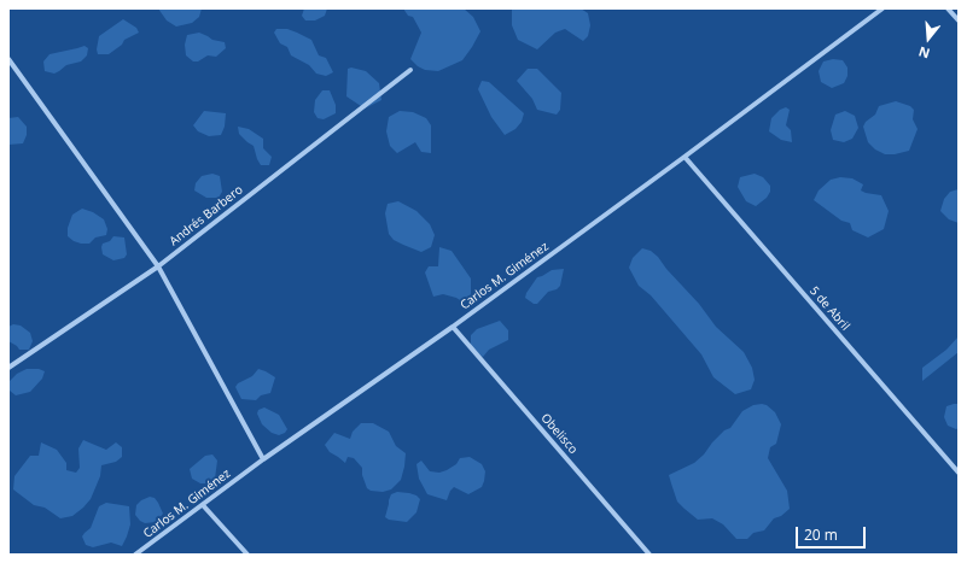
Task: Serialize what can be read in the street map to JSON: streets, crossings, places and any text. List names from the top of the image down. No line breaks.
{"streets":{"street":["Andrés Barbero","Carlos M. Giménez","5 de Abril","Obelisco"]},"crossings":[["Carlos M. Giménez","5 de Abril"],["Carlos M. Giménez","Obelisco"]],"scale_bar":"20 m","north":"bottom"}
